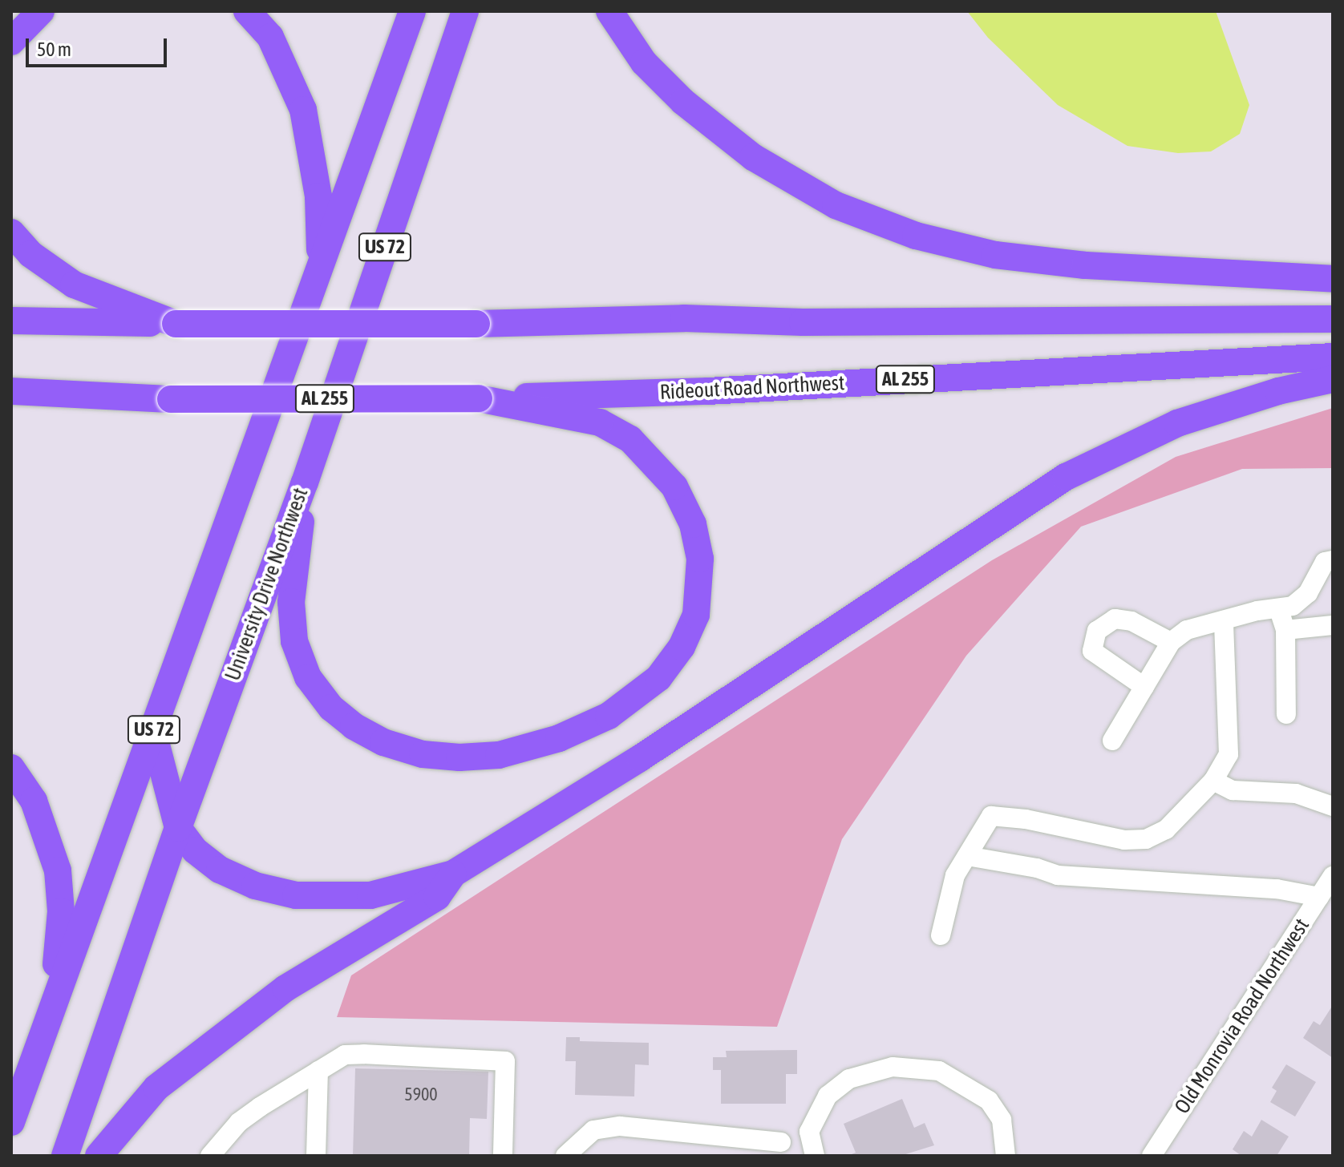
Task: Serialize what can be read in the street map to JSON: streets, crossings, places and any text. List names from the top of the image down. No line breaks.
{"streets":{"highway":["US 72","AL 255","Rideout Road Northwest","University Drive Northwest"],"street":["Old Monrovia Road Northwest"]},"house_numbers":["5900"],"scale_bar":"50 m"}
